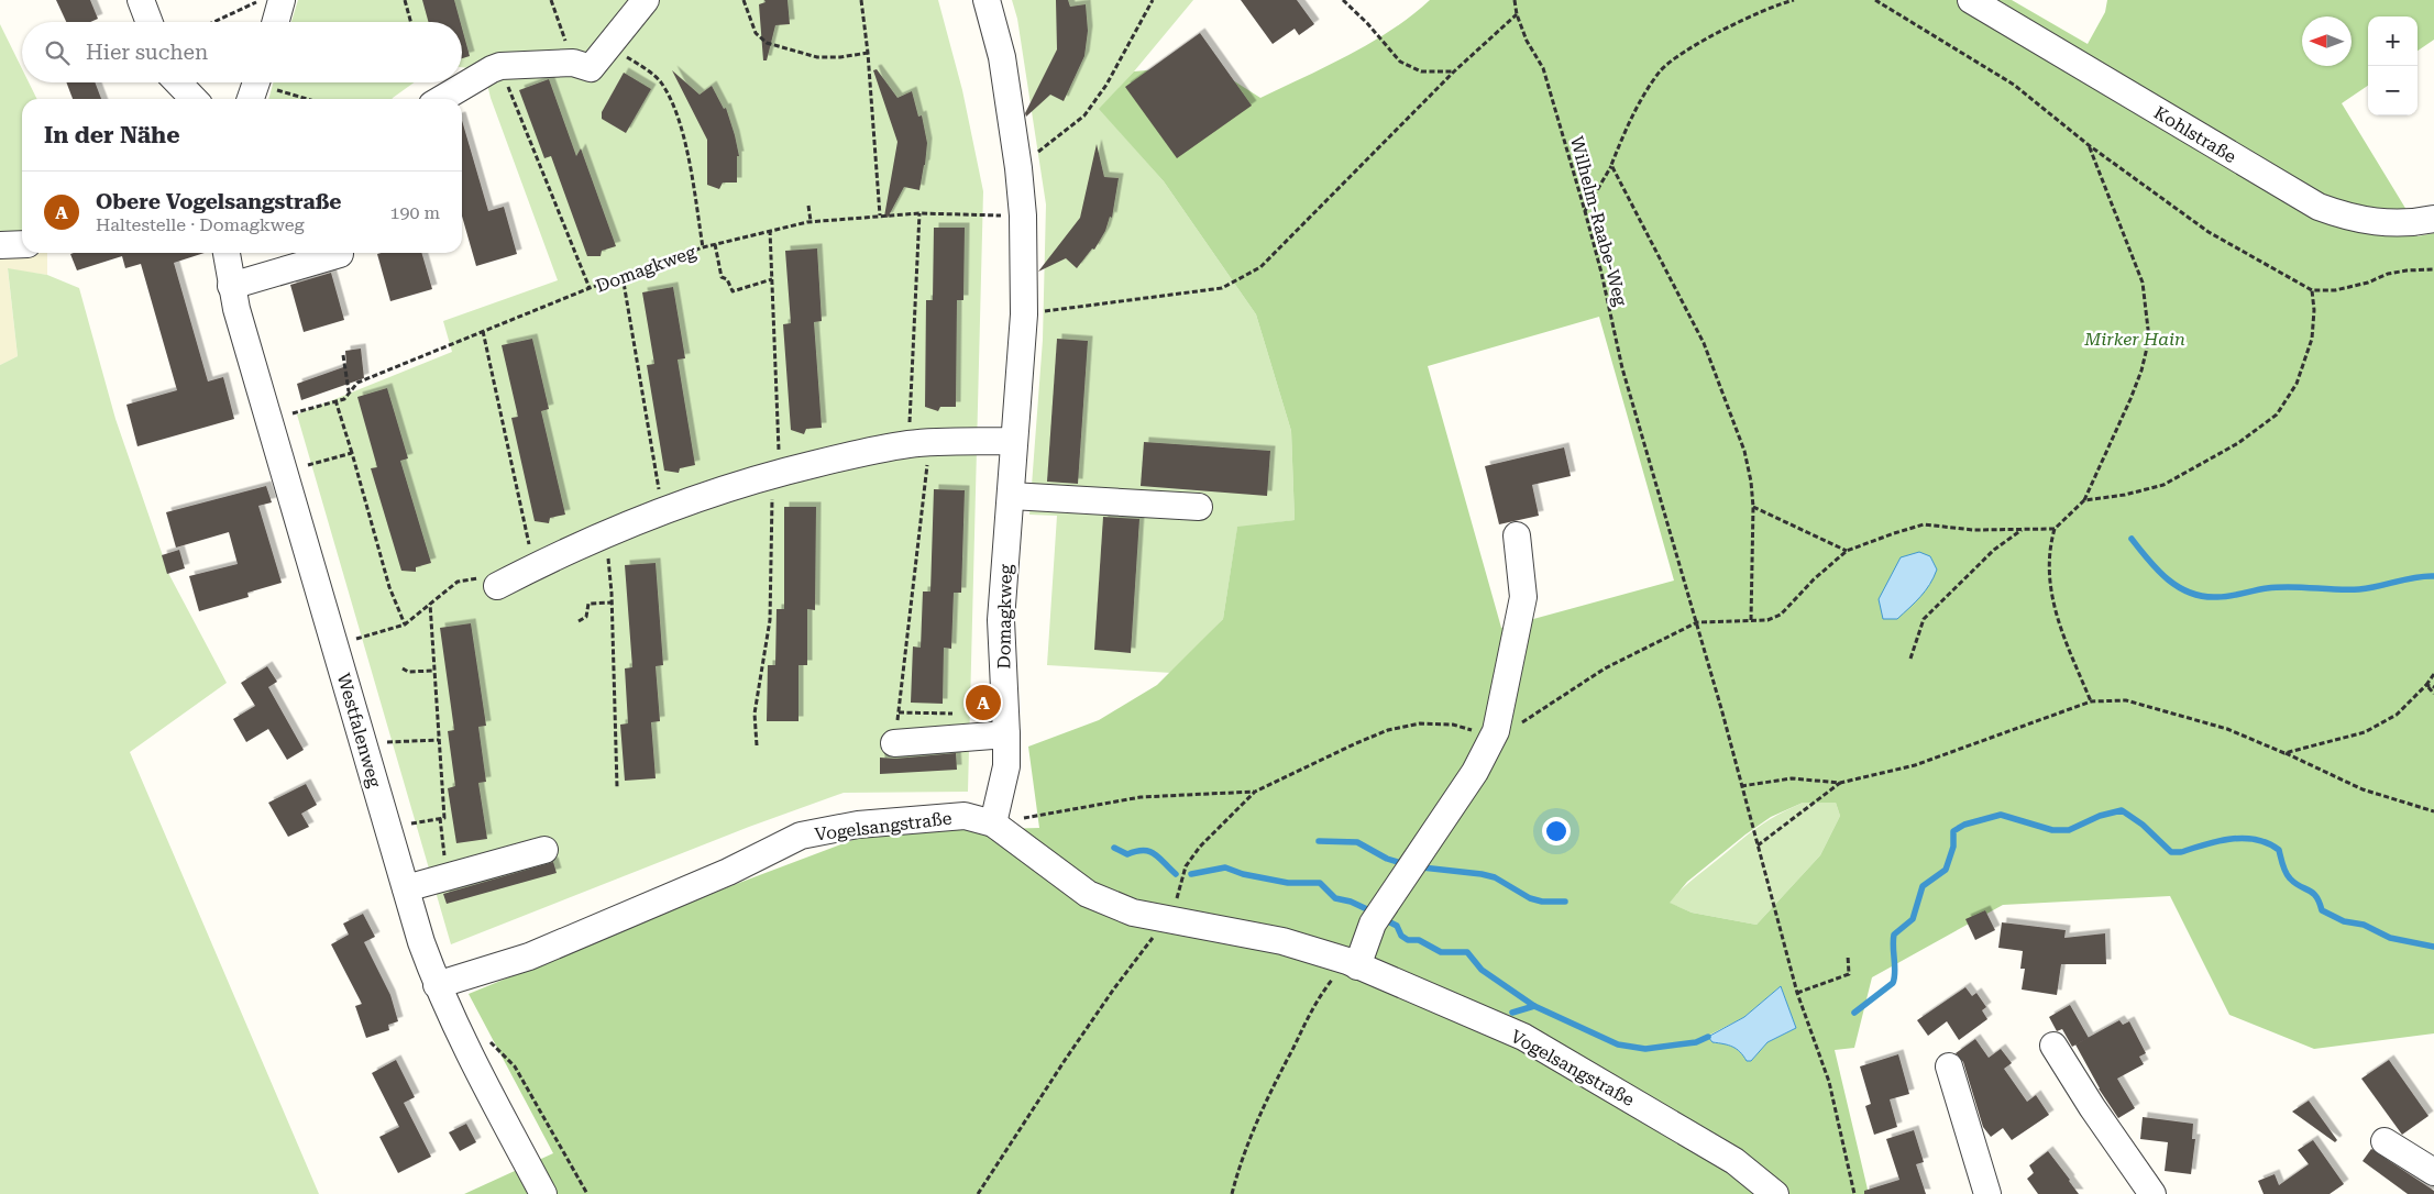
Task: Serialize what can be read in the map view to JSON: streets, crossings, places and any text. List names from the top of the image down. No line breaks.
{"streets":{"street":["Kohlstraße","Domagkweg","Westfalenweg","Vogelsangstraße"],"path":["Wilhelm-Raabe-Weg"]},"crossings":[["Domagkweg","Vogelsangstraße"],["Westfalenweg","Vogelsangstraße"]],"parks":["Mirker Hain"],"north":"left","page":{"map_buttons":["+","−"],"search":"Hier suchen","heading":"In der Nähe","list":[{"mark":"A","name":"Obere Vogelsangstraße","note":"Haltestelle · Domagkweg","value":"190 m"}],"pins":"A"}}
